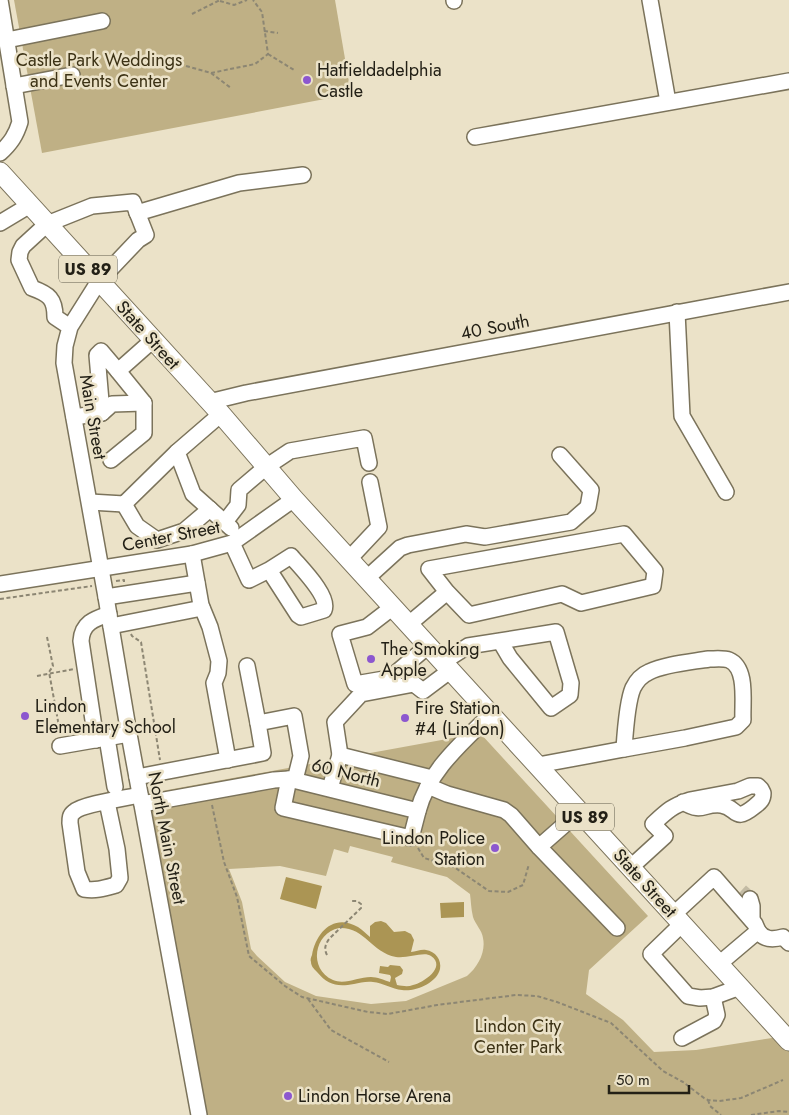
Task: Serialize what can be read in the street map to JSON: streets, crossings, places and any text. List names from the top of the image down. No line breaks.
{"streets":{"main road":["US 89","State Street"],"street":["40 South","Main Street","Center Street","60 North","North Main Street"]},"crossings":[["US 89","State Street"],["US 89","Center Street"],["40 South","State Street"],["State Street","Main Street"],["State Street","Center Street"],["Main Street","Center Street"],["Main Street","North Main Street"],["Center Street","North Main Street"],["60 North","North Main Street"]],"parks":["Castle Park Weddings and Events Center","Lindon City Center Park"],"places":["Hatfieldadelphia Castle","The Smoking Apple","Lindon Elementary School","Fire Station #4 (Lindon)","Lindon Police Station","Lindon Horse Arena"],"scale_bar":"50 m"}
